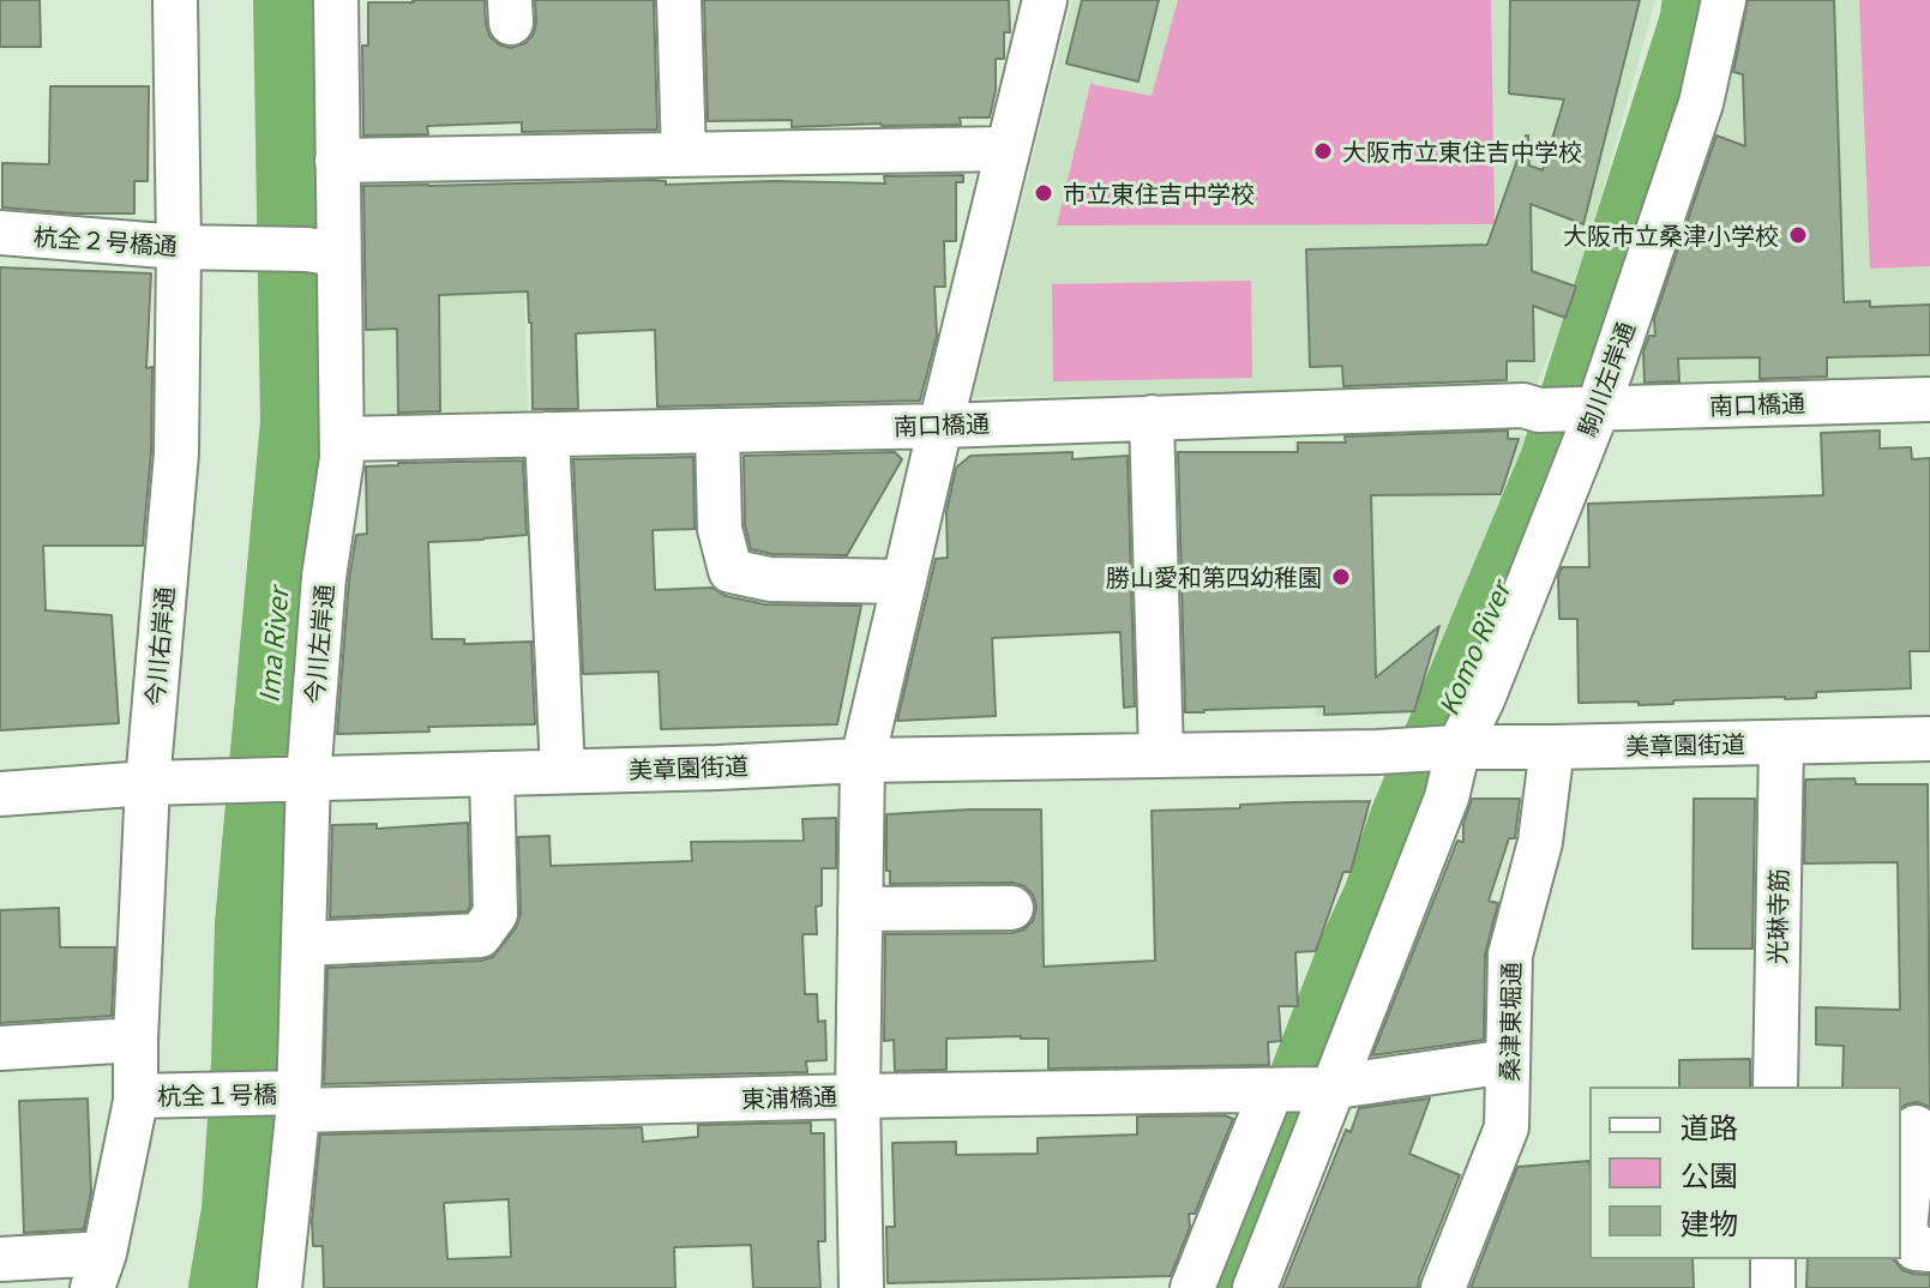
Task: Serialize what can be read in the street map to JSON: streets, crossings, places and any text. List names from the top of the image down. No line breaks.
{"streets":{"street":["杭全２号橋通","駒川左岸通","南口橋通","今川左岸通","今川右岸通","美章園街道","光琳寺筋","桑津東堀通","杭全１号橋","東浦橋通"]},"crossings":[["杭全２号橋通","今川左岸通"],["杭全２号橋通","今川右岸通"],["駒川左岸通","南口橋通"],["駒川左岸通","美章園街道"],["駒川左岸通","東浦橋通"],["南口橋通","今川左岸通"],["今川左岸通","美章園街道"],["今川左岸通","杭全１号橋"],["今川左岸通","東浦橋通"],["今川右岸通","美章園街道"],["今川右岸通","杭全１号橋"],["美章園街道","光琳寺筋"],["美章園街道","桑津東堀通"],["桑津東堀通","東浦橋通"],["杭全１号橋","東浦橋通"]],"water":["Ima River","Komo River"],"places":["大阪市立東住吉中学校","市立東住吉中学校","大阪市立桑津小学校","勝山愛和第四幼稚園"],"legend":["道路","公園","建物"]}
